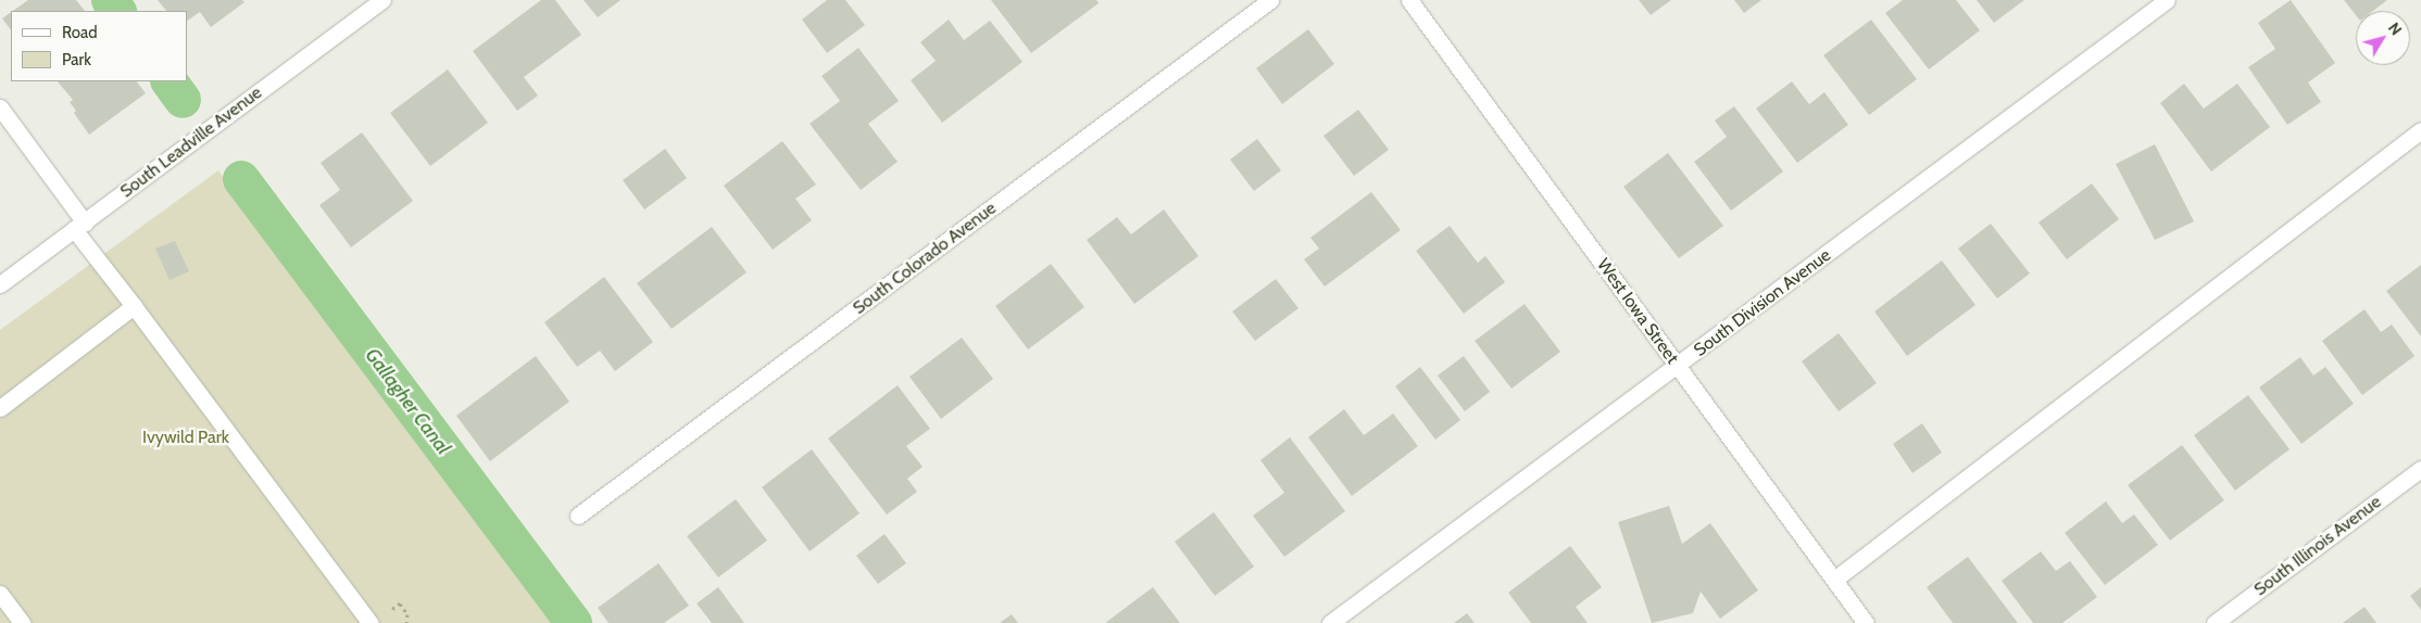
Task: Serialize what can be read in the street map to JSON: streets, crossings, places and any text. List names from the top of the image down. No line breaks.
{"streets":{"street":["South Leadville Avenue","South Colorado Avenue","South Division Avenue","West Iowa Street","South Illinois Avenue"]},"crossings":[["South Division Avenue","West Iowa Street"]],"water":["Gallagher Canal"],"parks":["Ivywild Park"],"legend":["Road","Park"],"north":"top right"}
